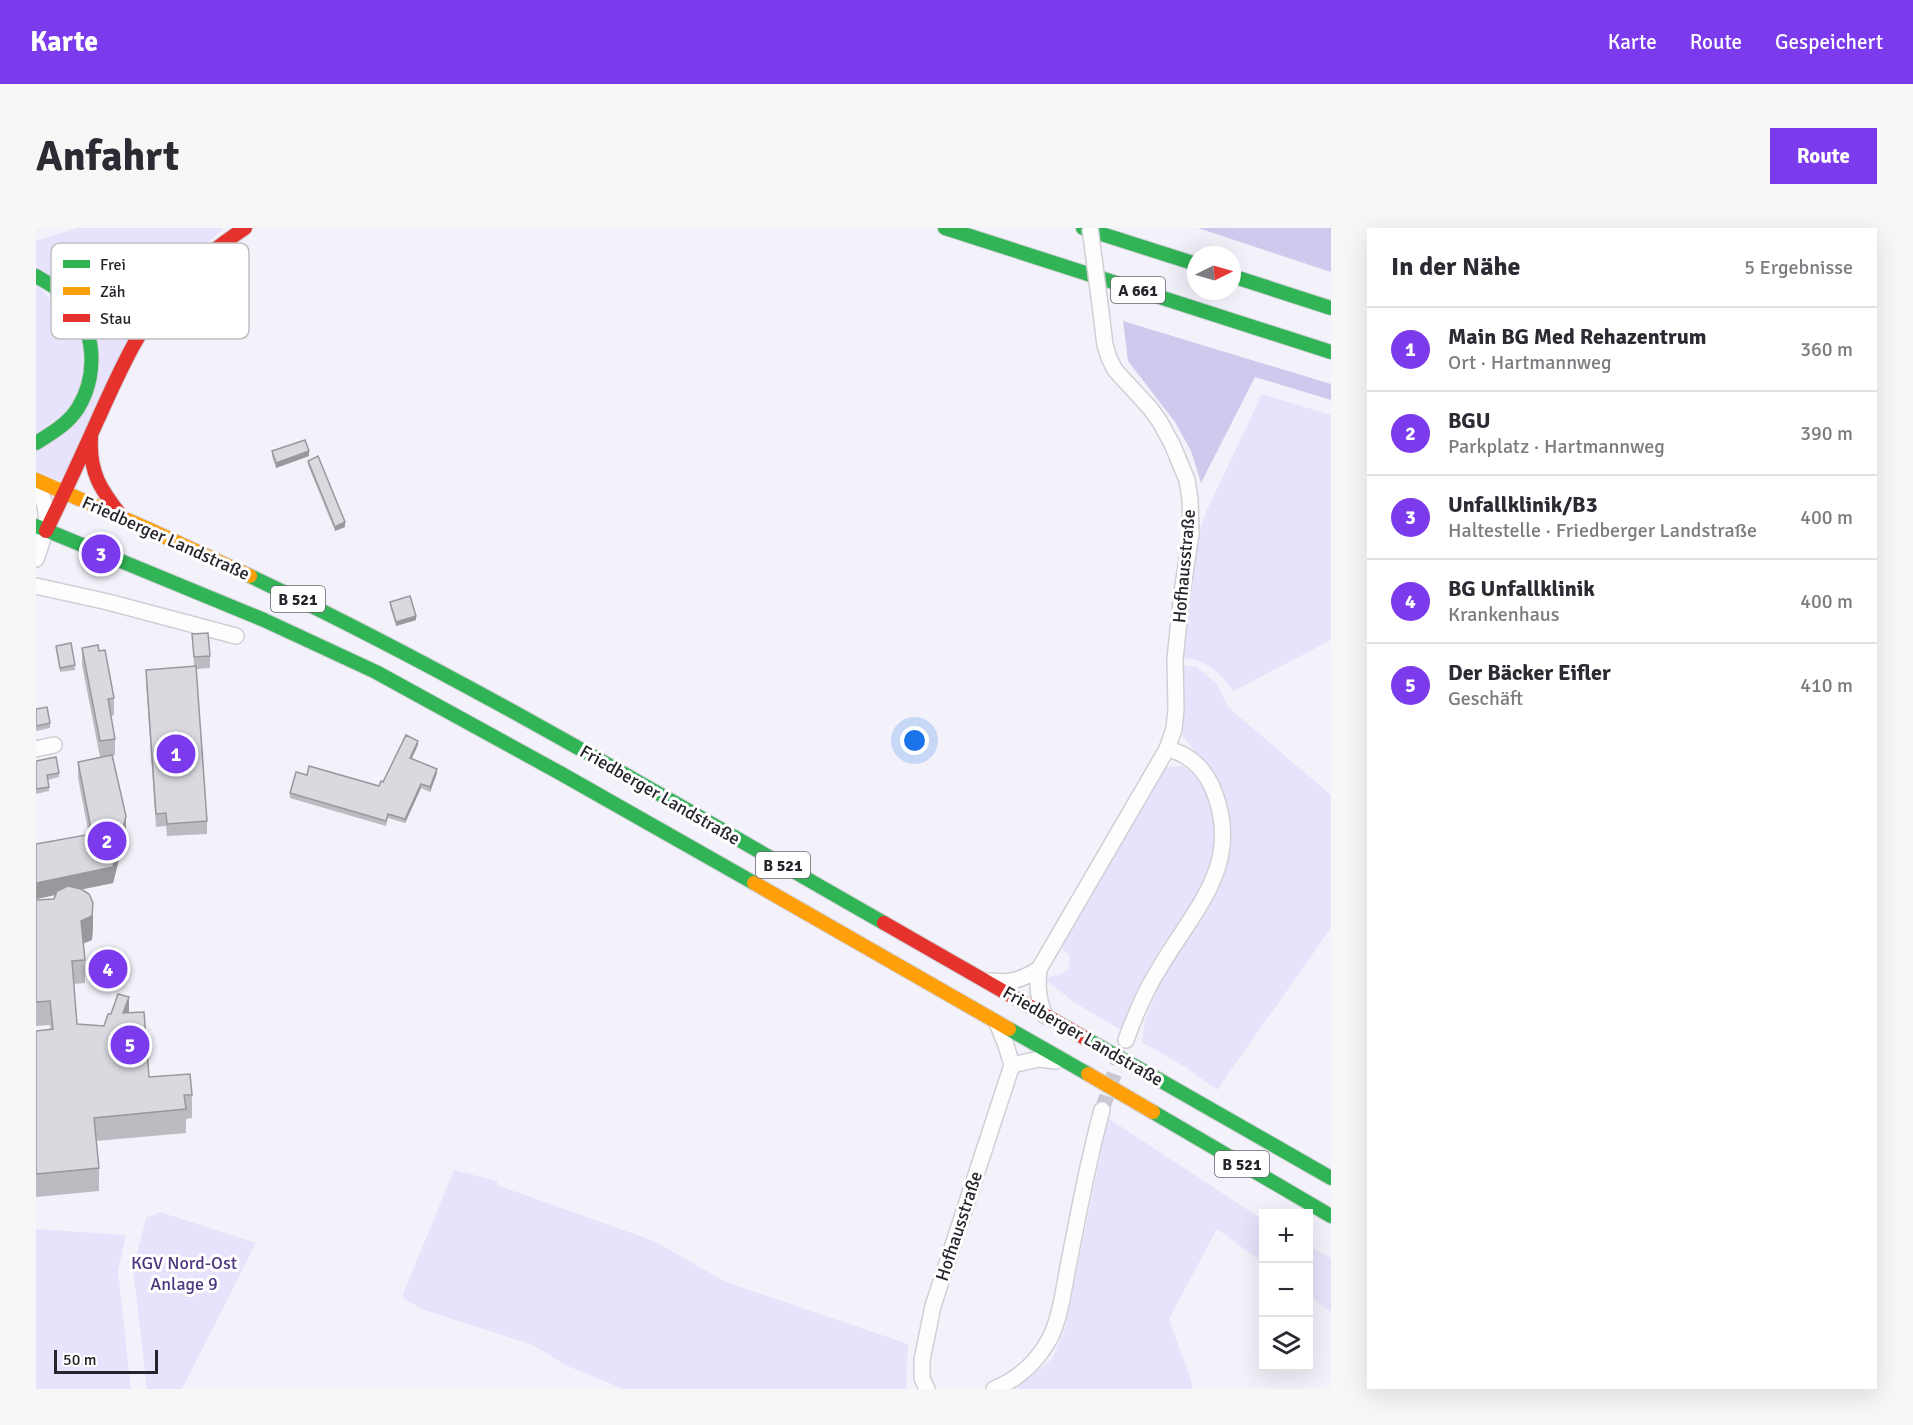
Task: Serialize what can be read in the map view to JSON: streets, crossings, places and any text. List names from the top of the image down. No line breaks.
{"streets":{"main road":["A 661","Friedberger Landstraße","B 521"],"street":["Hofhausstraße"]},"crossings":[["Friedberger Landstraße","Hofhausstraße"]],"parks":["KGV Nord-Ost Anlage 9"],"legend":["Frei","Zäh","Stau"],"scale_bar":"50 m","north":"right","page":{"header":"Karte","nav":["Karte","Route","Gespeichert"],"buttons":"Route","title":"Anfahrt","heading":["In der Nähe","5 Ergebnisse"],"list":[{"mark":"1","name":"Main BG Med Rehazentrum","note":"Ort · Hartmannweg","value":"360 m"},{"mark":"2","name":"BGU","note":"Parkplatz · Hartmannweg","value":"390 m"},{"mark":"3","name":"Unfallklinik/B3","note":"Haltestelle · Friedberger Landstraße","value":"400 m"},{"mark":"4","name":"BG Unfallklinik","note":"Krankenhaus","value":"400 m"},{"mark":"5","name":"Der Bäcker Eifler","note":"Geschäft","value":"410 m"}],"pins":["3","1","2","4","5"],"map_buttons":["+","−"],"scale":"50 m"}}
